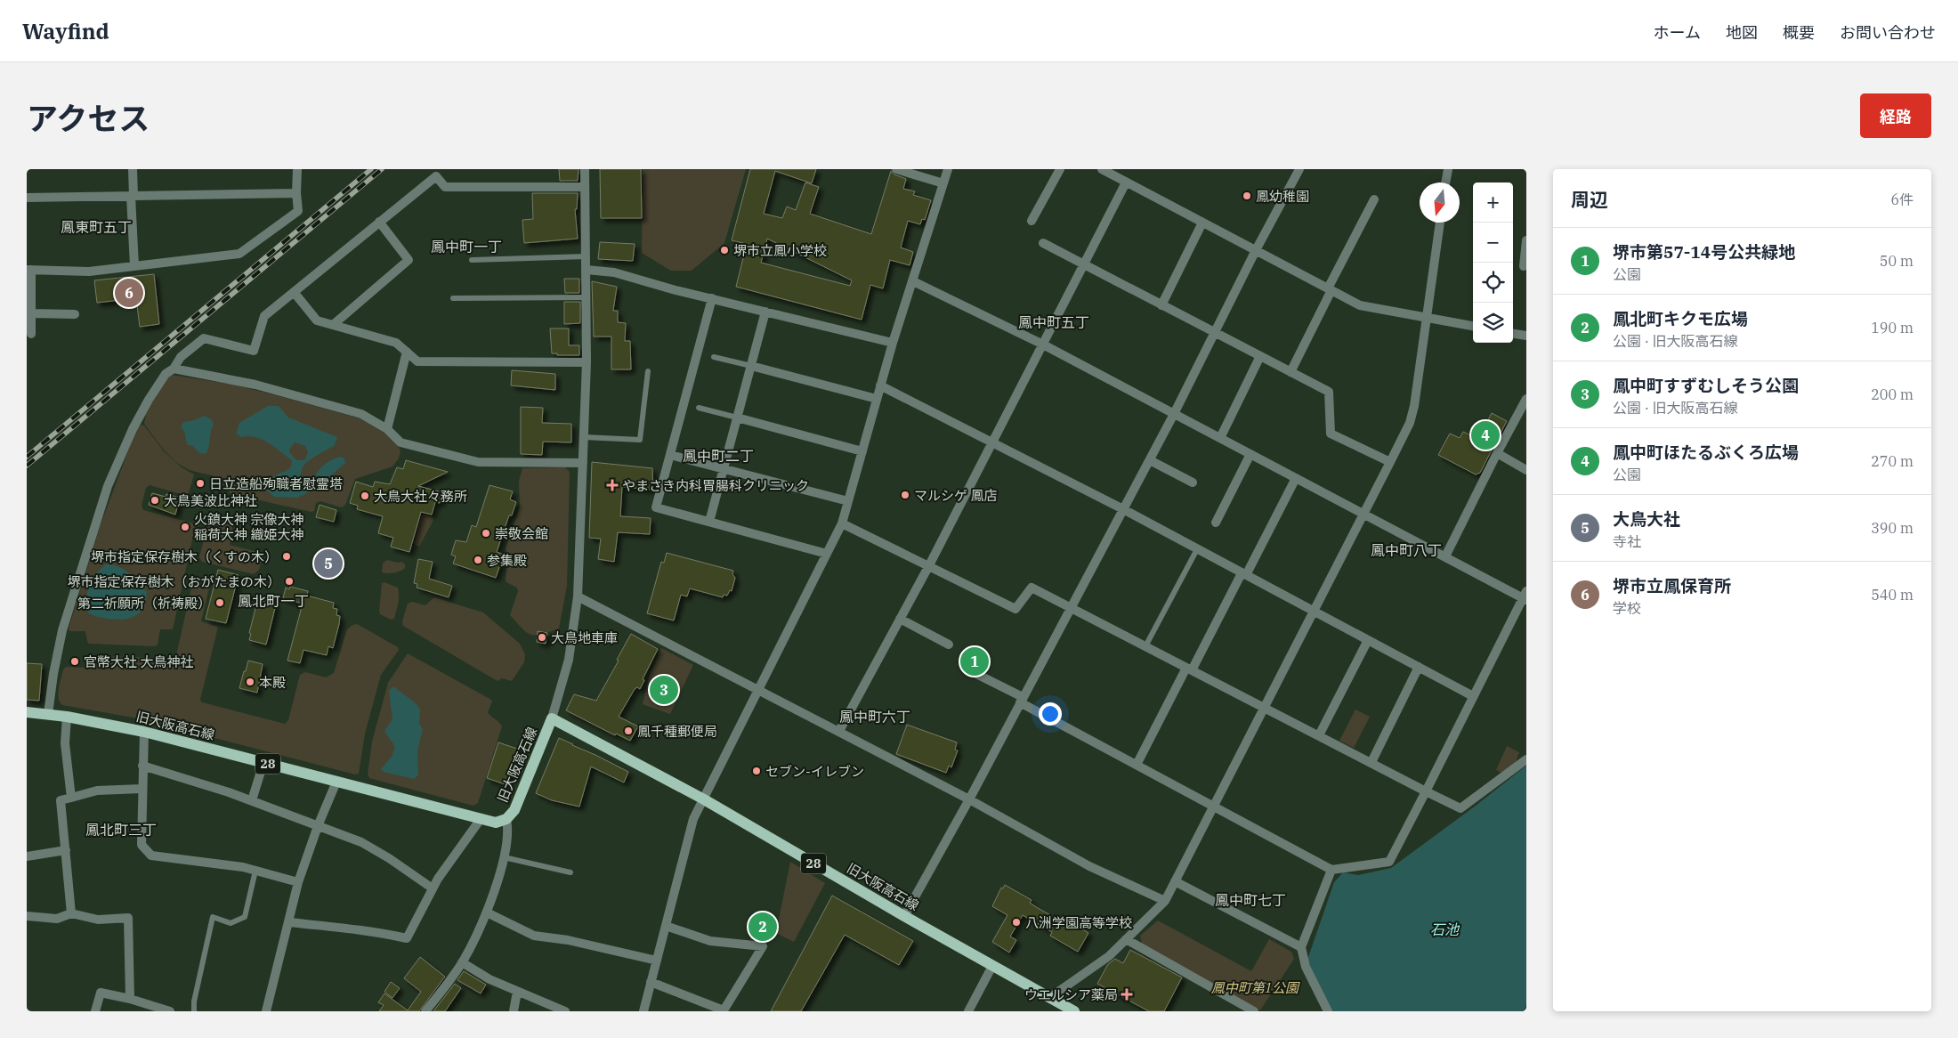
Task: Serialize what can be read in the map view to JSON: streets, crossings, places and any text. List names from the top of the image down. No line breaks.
{"streets":{"main road":["旧大阪高石線","28"]},"districts":["鳳東町五丁","鳳中町一丁","鳳中町五丁","鳳中町二丁","鳳中町八丁","鳳北町一丁","鳳中町六丁","鳳北町三丁","鳳中町七丁"],"water":["石池"],"parks":["鳳中町第1公園"],"places":{"other":["鳳幼稚園","堺市立鳳小学校","日立造船殉職者慰霊塔","マルシゲ 鳳店","大鳥大社々務所","大鳥美波比神社","火鎮大神 宗像大神 稲荷大神 織姫大神","崇敬会館","堺市指定保存樹木（くすの木）","参集殿","堺市指定保存樹木（おがたまの木）","第二祈願所（祈祷殿）","大鳥地車庫","官幣大社 大鳥神社","本殿","鳳千種郵便局","セブン-イレブン","八洲学園高等学校"],"health":["やまさき内科胃腸科クリニック","ウエルシア薬局"]},"north":"bottom","page":{"header":"Wayfind","nav":["ホーム","地図","概要","お問い合わせ"],"title":"アクセス","buttons":"経路","heading":["周辺","6件"],"map_buttons":["+","−"],"list":[{"mark":"1","name":"堺市第57-14号公共緑地","note":"公園","value":"50 m"},{"mark":"2","name":"鳳北町キクモ広場","note":"公園 · 旧大阪高石線","value":"190 m"},{"mark":"3","name":"鳳中町すずむしそう公園","note":"公園 · 旧大阪高石線","value":"200 m"},{"mark":"4","name":"鳳中町ほたるぶくろ広場","note":"公園","value":"270 m"},{"mark":"5","name":"大鳥大社","note":"寺社","value":"390 m"},{"mark":"6","name":"堺市立鳳保育所","note":"学校","value":"540 m"}],"pins":["6","4","5","1","3","2"]}}
